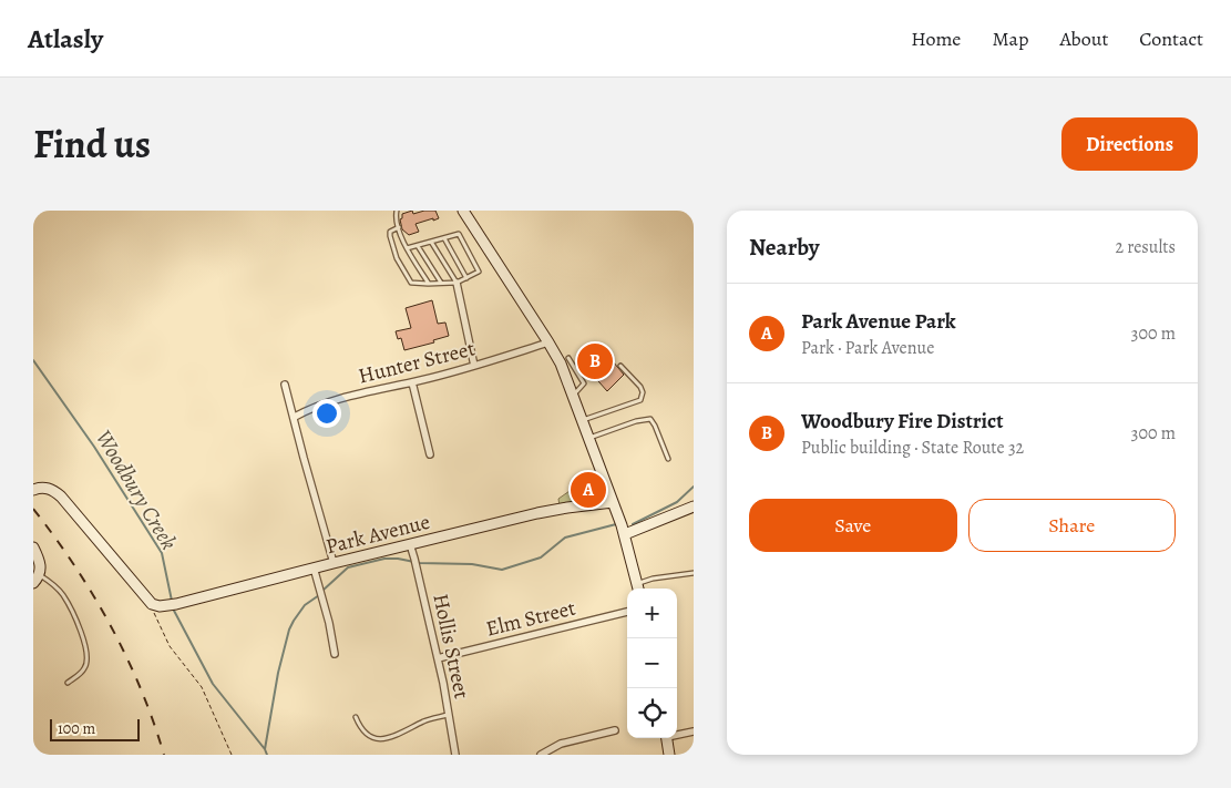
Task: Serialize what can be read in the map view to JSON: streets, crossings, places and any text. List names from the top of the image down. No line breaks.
{"streets":{"street":["Hunter Street","Park Avenue","Elm Street","Hollis Street"]},"crossings":[["Park Avenue","Hollis Street"],["Elm Street","Hollis Street"]],"water":["Woodbury Creek"],"scale_bar":"100 m","page":{"header":"Atlasly","nav":["Home","Map","About","Contact"],"title":"Find us","buttons":["Directions",["Save","Share"]],"heading":["Nearby","2 results"],"list":[{"mark":"A","name":"Park Avenue Park","note":"Park · Park Avenue","value":"300 m"},{"mark":"B","name":"Woodbury Fire District","note":"Public building · State Route 32","value":"300 m"}],"pins":["B","A"],"map_buttons":["+","−"],"scale":"100 m"}}
